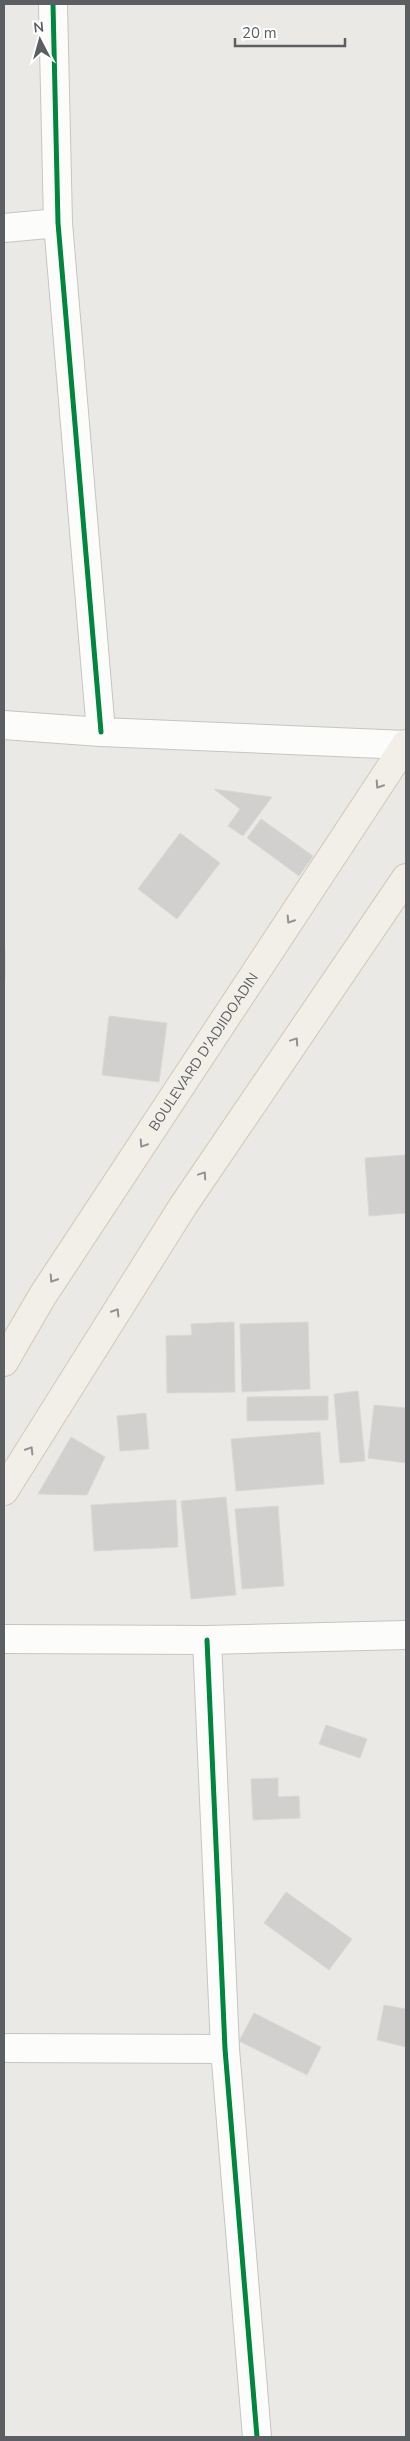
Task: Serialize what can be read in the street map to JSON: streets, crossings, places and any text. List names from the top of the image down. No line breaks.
{"streets":{"main road":["BOULEVARD D'ADJIDOADIN"]},"scale_bar":"20 m","north":"top"}
